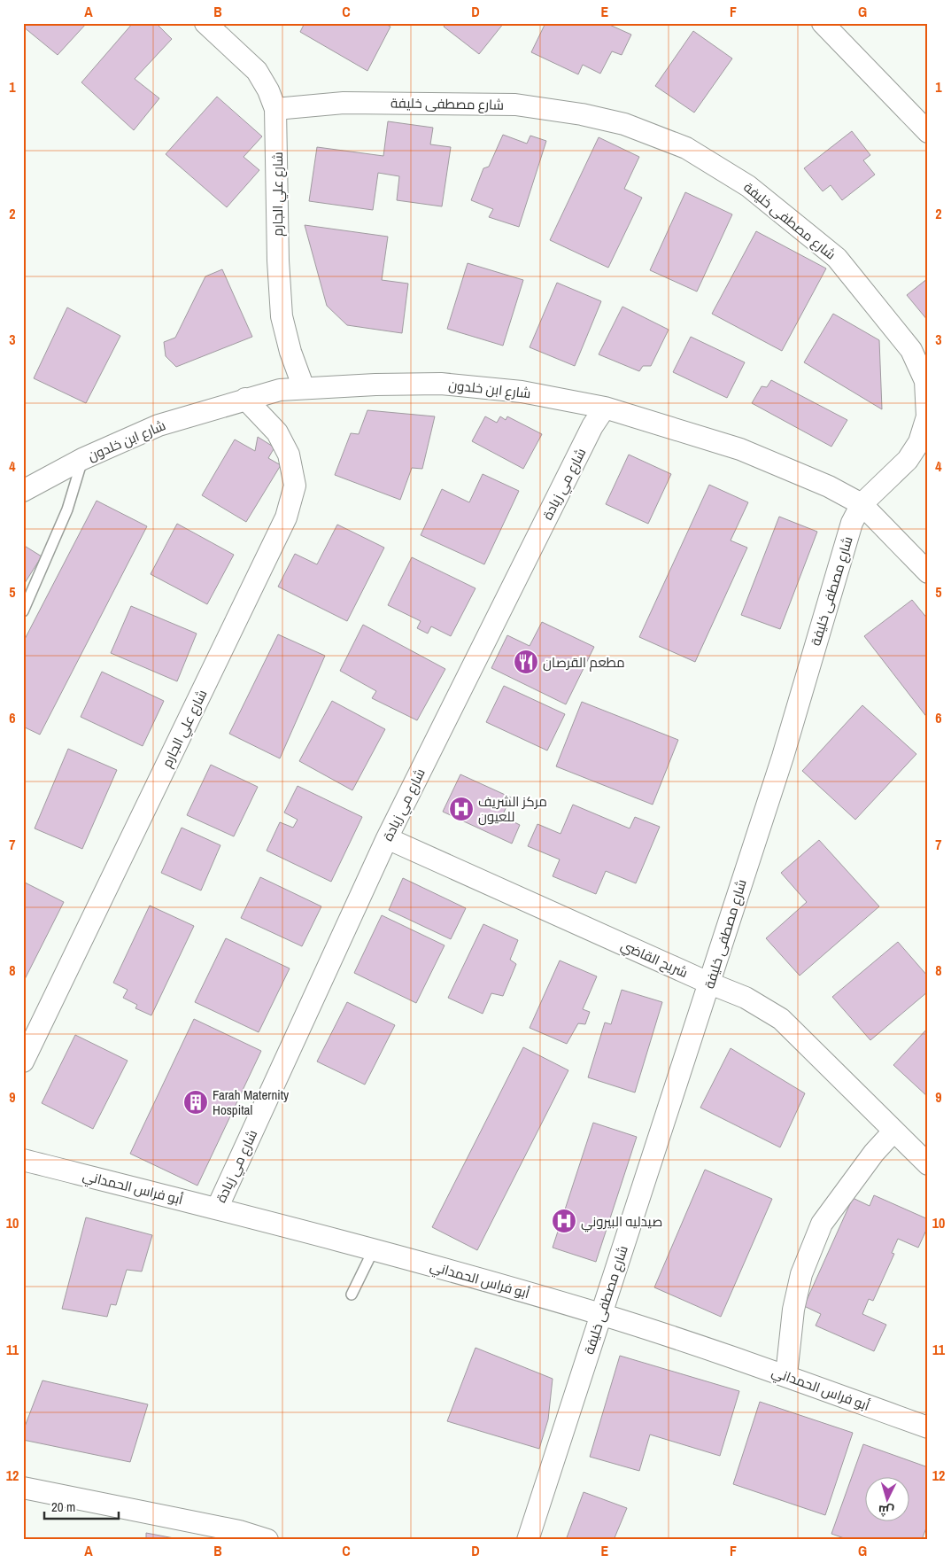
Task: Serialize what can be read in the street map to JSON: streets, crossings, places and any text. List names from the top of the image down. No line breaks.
{"streets":{"street":["شارع مصطفى خليفة","شارع علي الجارم","شارع ابن خلدون","شارع مي زيادة","شريح القاضي","أبو فراس الحمداني"]},"crossings":[["شارع مصطفى خليفة","شارع علي الجارم"],["شارع مصطفى خليفة","شارع ابن خلدون"],["شارع مصطفى خليفة","شريح القاضي"],["شارع مصطفى خليفة","أبو فراس الحمداني"],["شارع علي الجارم","شارع ابن خلدون"],["شارع ابن خلدون","شارع مي زيادة"],["شارع مي زيادة","شريح القاضي"],["شارع مي زيادة","أبو فراس الحمداني"]],"places":{"restaurant":["مطعم القرصان"],"hospital":["مركز الشريف للعيون","صيدليه البيروني"],"building":["Farah Maternity Hospital"]},"scale_bar":"20 m","north":"bottom","grid":{"columns":["A","B","C","D","E","F","G"],"rows":["1","2","3","4","5","6","7","8","9","10","11","12"]}}
